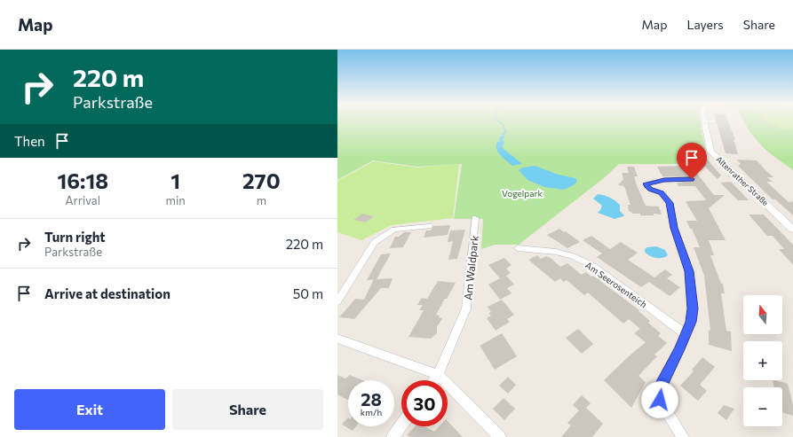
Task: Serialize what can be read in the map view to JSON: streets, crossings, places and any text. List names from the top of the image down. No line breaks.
{"streets":{"street":["Altenrather Straße","Am Waldpark","Am Seerosenteich"]},"parks":["Vogelpark"],"north":"top","page":{"header":"Map","nav":["Map","Layers","Share"],"turn":["220 m","Parkstraße"],"then":"Then","eta":["16:18","Arrival","1","min","270","m"],"list":[{"name":"Turn right","note":"Parkstraße","value":"220 m"},{"name":"Arrive at destination","value":"50 m"}],"map_buttons":["+","−"],"speed":"28 km/h","limit":"30","buttons":["Exit","Share"]}}
